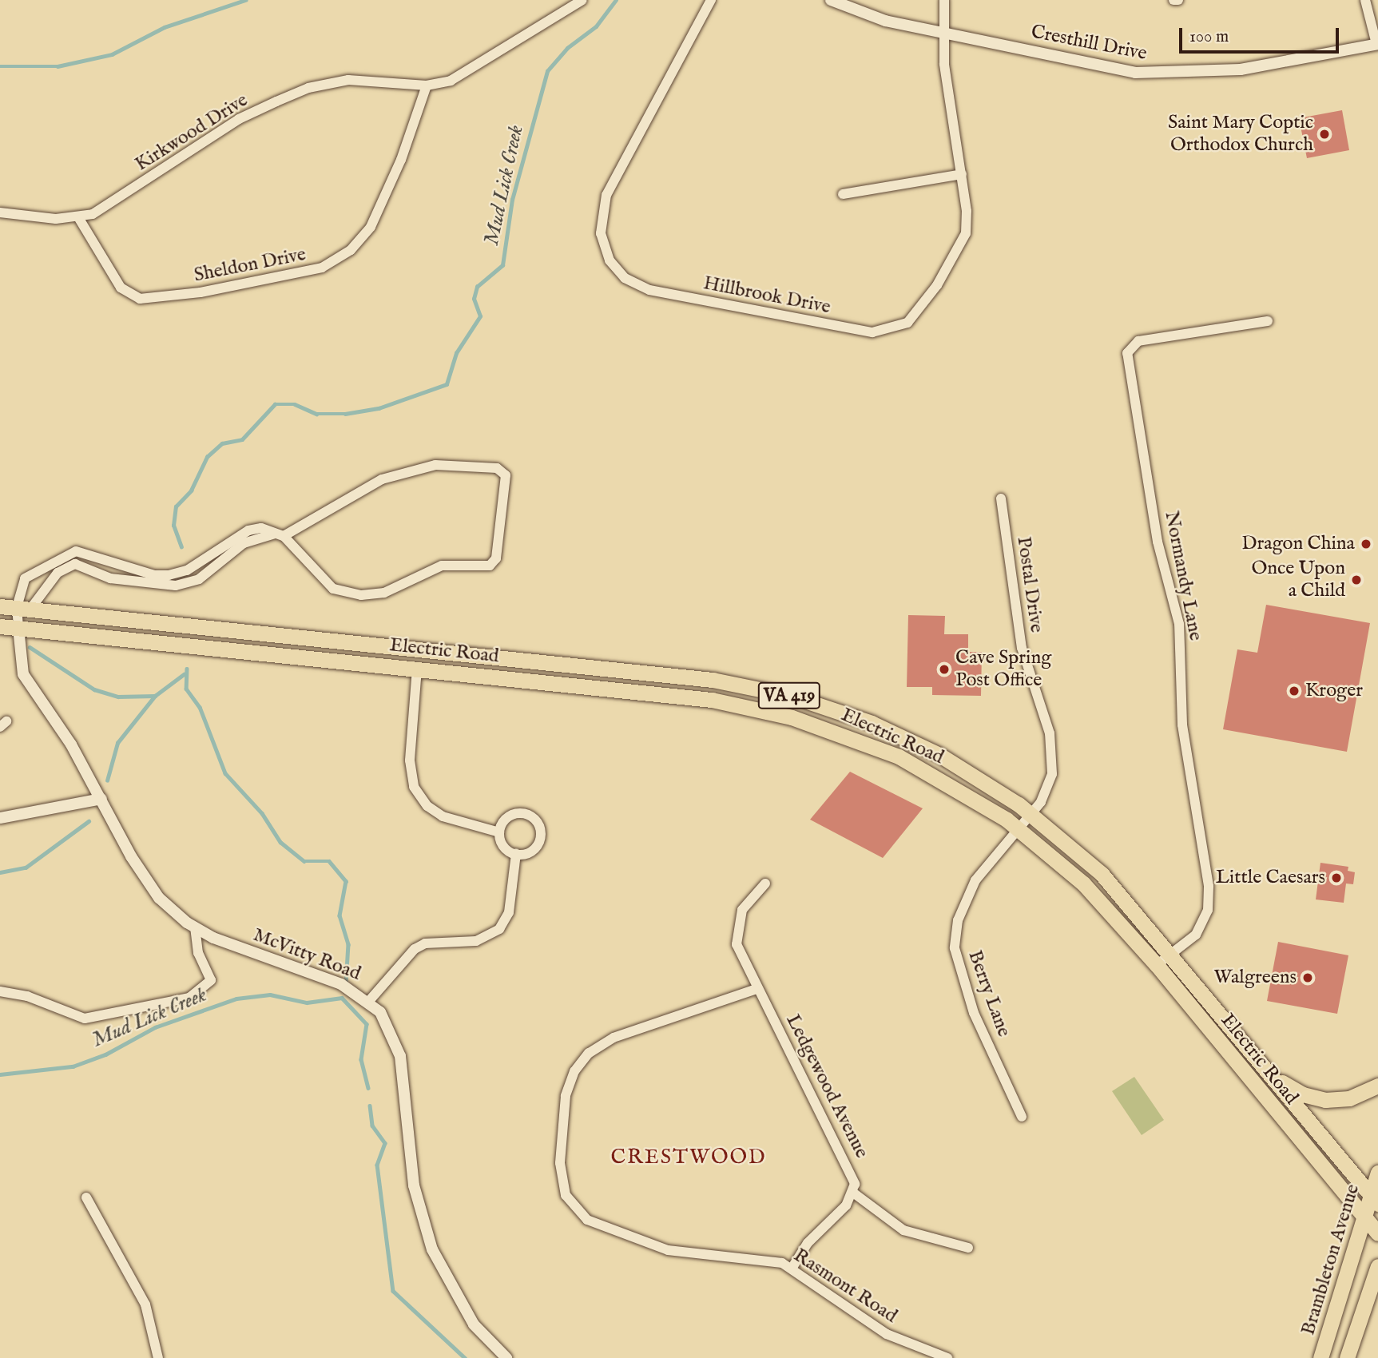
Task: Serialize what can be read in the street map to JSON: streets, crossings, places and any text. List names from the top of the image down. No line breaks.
{"streets":{"main road":["Electric Road","VA 419","Brambleton Avenue"],"street":["Cresthill Drive","Kirkwood Drive","Sheldon Drive","Hillbrook Drive","Normandy Lane","Postal Drive","McVitty Road","Berry Lane","Ledgewood Avenue","Rasmont Road"]},"crossings":[["Cresthill Drive","Hillbrook Drive"],["Kirkwood Drive","Sheldon Drive"],["Normandy Lane","Electric Road"],["Postal Drive","Electric Road"],["Postal Drive","Berry Lane"],["Electric Road","McVitty Road"],["Electric Road","Berry Lane"],["Electric Road","Brambleton Avenue"],["Ledgewood Avenue","Rasmont Road"]],"districts":["CRESTWOOD"],"water":["Mud Lick Creek"],"places":["Saint Mary Coptic Orthodox Church","Dragon China","Once Upon a Child","Cave Spring Post Office","Kroger","Little Caesars","Walgreens"],"scale_bar":"100 m"}
